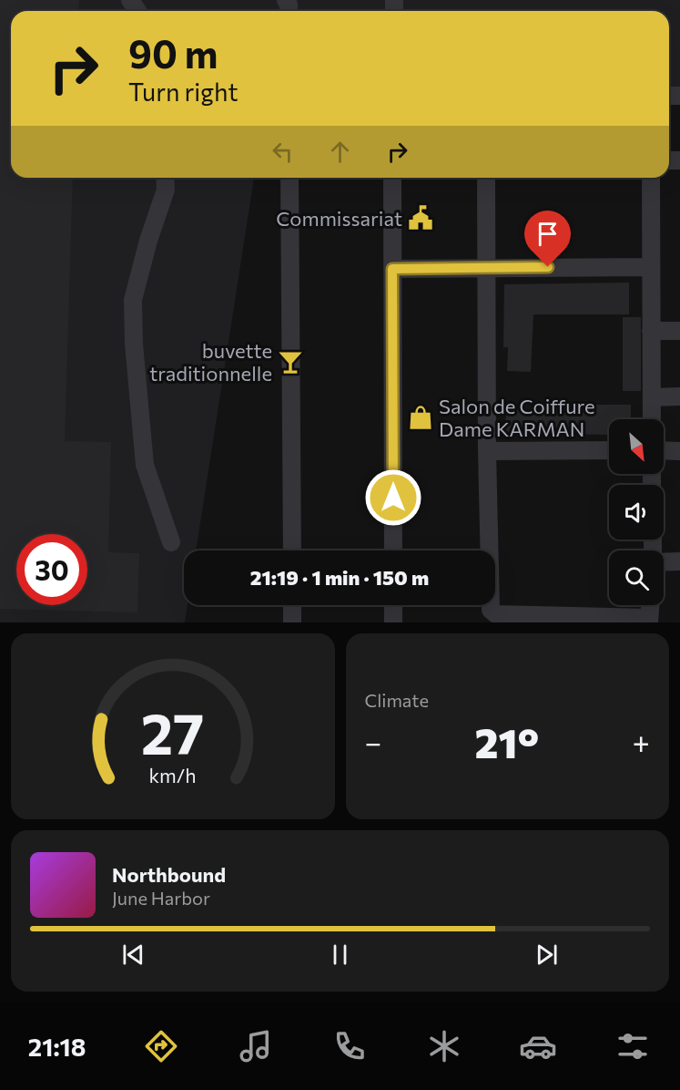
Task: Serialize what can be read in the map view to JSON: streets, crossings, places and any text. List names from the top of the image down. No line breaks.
{"places":{"public building":["Commissariat"],"bar":["buvette traditionnelle"],"shop":["Salon de Coiffure Dame KARMAN"]},"north":"bottom right","page":{"turn":["90 m","Turn right"],"limit":"30","trip":"21:19 · 1 min · 150 m","tile":"Climate","heat":["−","21°","+"],"song":["Northbound","June Harbor"],"tabs":"21:18","gauge":["27","km/h"]}}
